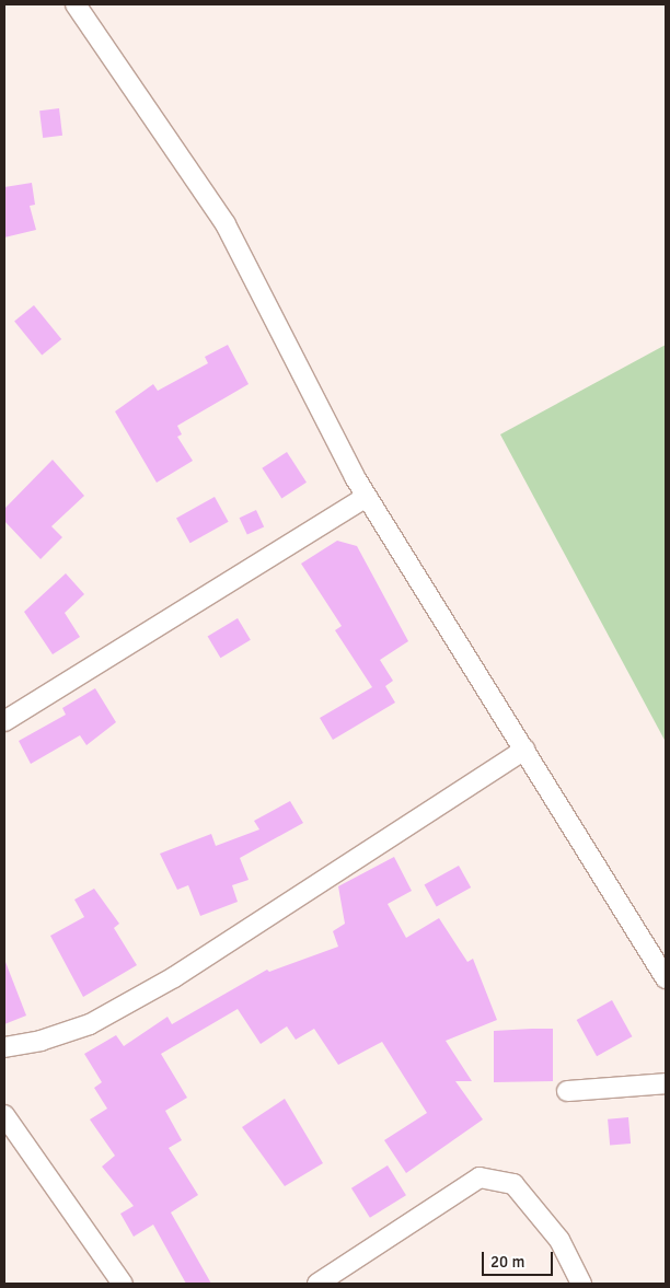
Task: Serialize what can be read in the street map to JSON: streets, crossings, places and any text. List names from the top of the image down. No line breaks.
{"scale_bar":"20 m"}
